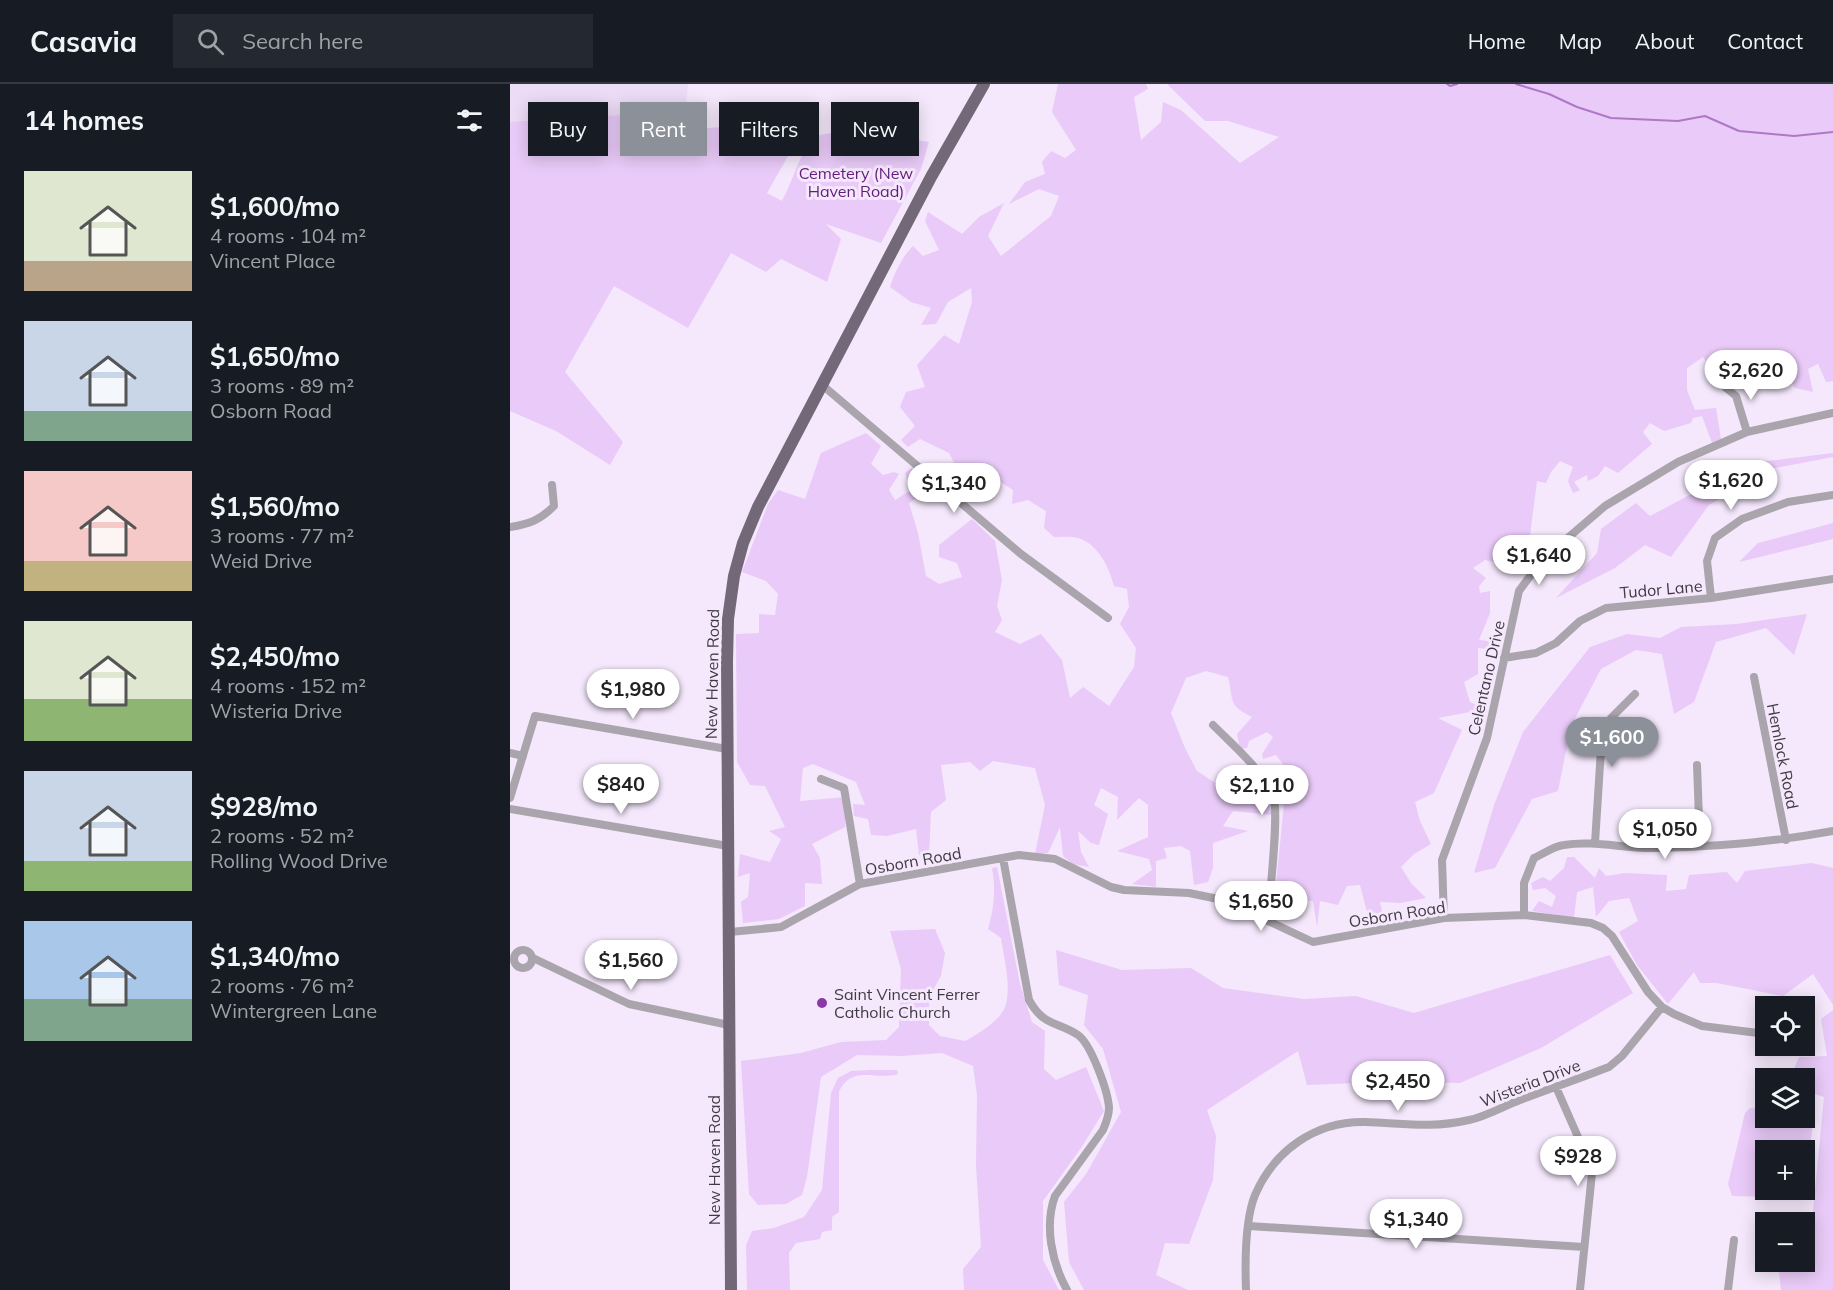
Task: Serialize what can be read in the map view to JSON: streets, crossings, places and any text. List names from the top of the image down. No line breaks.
{"streets":{"main road":["New Haven Road"],"street":["Tudor Lane","Celentano Drive","Hemlock Road","Osborn Road","Wisteria Drive"]},"crossings":[["Tudor Lane","Celentano Drive"],["New Haven Road","Osborn Road"],["Celentano Drive","Osborn Road"],["Osborn Road","Wisteria Drive"]],"parks":["Cemetery (New Haven Road)"],"places":["Saint Vincent Ferrer Catholic Church"],"page":{"header":"Casavia","search":"Search here","nav":["Home","Map","About","Contact"],"heading":"14 homes","chip":["Buy","Rent","Filters","New"],"list":[{"name":"$1,600/mo","note":"4 rooms · 104 m² · Vincent Place"},{"name":"$1,650/mo","note":"3 rooms · 89 m² · Osborn Road"},{"name":"$1,560/mo","note":"3 rooms · 77 m² · Weid Drive"},{"name":"$2,450/mo","note":"4 rooms · 152 m² · Wisteria Drive"},{"name":"$928/mo","note":"2 rooms · 52 m² · Rolling Wood Drive"},{"name":"$1,340/mo","note":"2 rooms · 76 m² · Wintergreen Lane"}],"price":["$2,620","$1,620","$1,340","$1,640","$1,980","$1,600","$840","$2,110","$1,050","$1,650","$1,560","$2,450","$928","$1,340"],"map_buttons":["+","−"]}}
